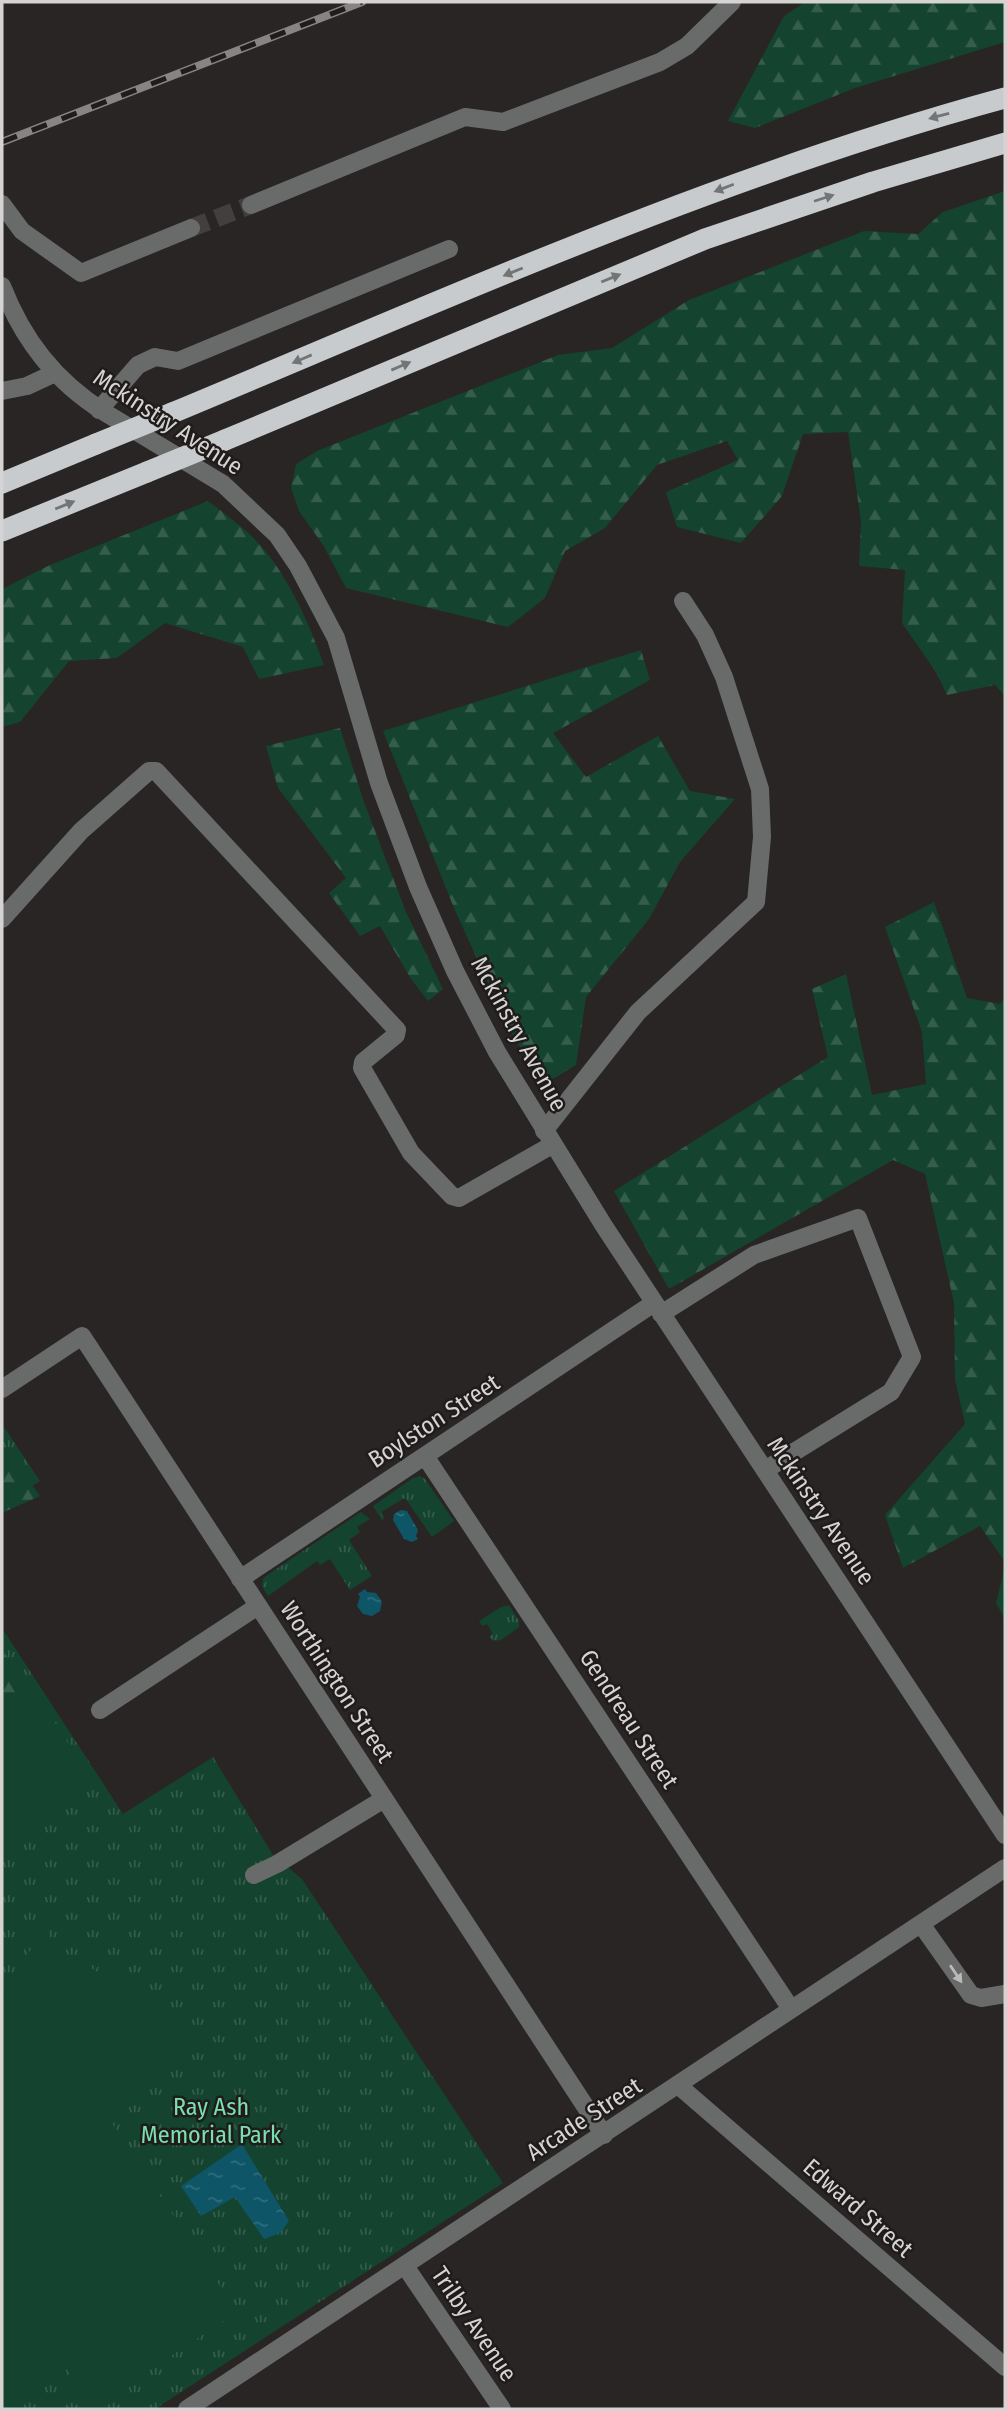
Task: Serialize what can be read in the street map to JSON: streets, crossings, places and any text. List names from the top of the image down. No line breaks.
{"streets":{"street":["Mckinstry Avenue","Boylston Street","Worthington Street","Gendreau Street","Arcade Street","Edward Street","Trilby Avenue"]},"crossings":[["Mckinstry Avenue","Boylston Street"],["Boylston Street","Worthington Street"],["Boylston Street","Gendreau Street"],["Worthington Street","Arcade Street"],["Gendreau Street","Arcade Street"],["Arcade Street","Edward Street"],["Arcade Street","Trilby Avenue"]],"parks":["Ray Ash Memorial Park"]}
